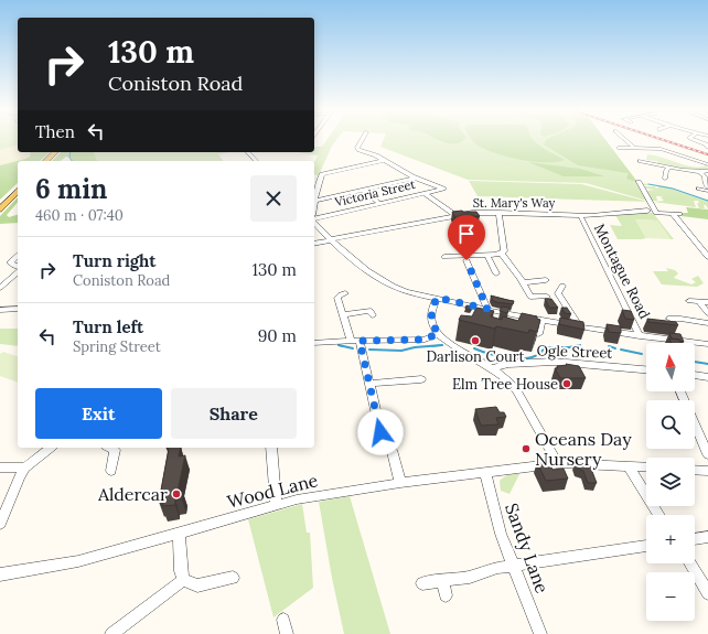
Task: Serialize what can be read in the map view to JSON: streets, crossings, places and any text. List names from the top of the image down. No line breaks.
{"streets":{"street":["Victoria Street","St. Mary's Way","Montague Road","Ogle Street","Wood Lane","Sandy Lane"]},"crossings":[["Wood Lane","Sandy Lane"]],"places":["Darlison Court","Elm Tree House","Oceans Day Nursery","Aldercar"],"north":"top","page":{"turn":["130 m","Coniston Road"],"then":"Then","heading":["6 min","460 m · 07:40"],"list":[{"name":"Turn right","note":"Coniston Road","value":"130 m"},{"name":"Turn left","note":"Spring Street","value":"90 m"}],"map_buttons":["+","−"],"buttons":["Exit","Share"]}}
